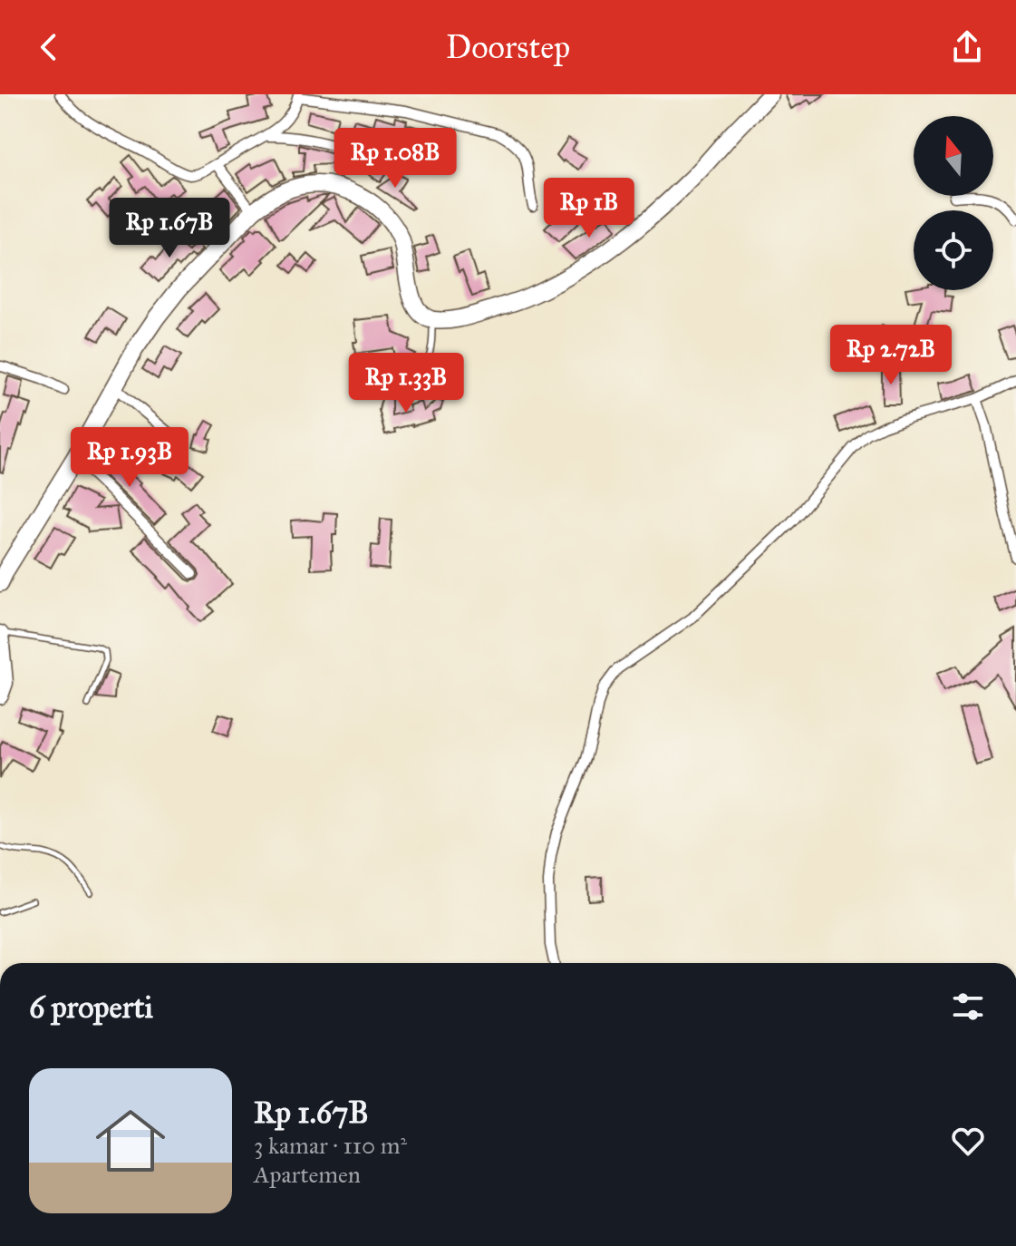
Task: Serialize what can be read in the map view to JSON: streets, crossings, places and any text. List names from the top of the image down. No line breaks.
{"north":"top","page":{"header":"Doorstep","price":["Rp 1.08B","Rp 1B","Rp 1.67B","Rp 2.72B","Rp 1.33B","Rp 1.93B"],"heading":"6 properti","list":[{"name":"Rp 1.67B","note":"3 kamar · 110 m² · Apartemen"}]}}
